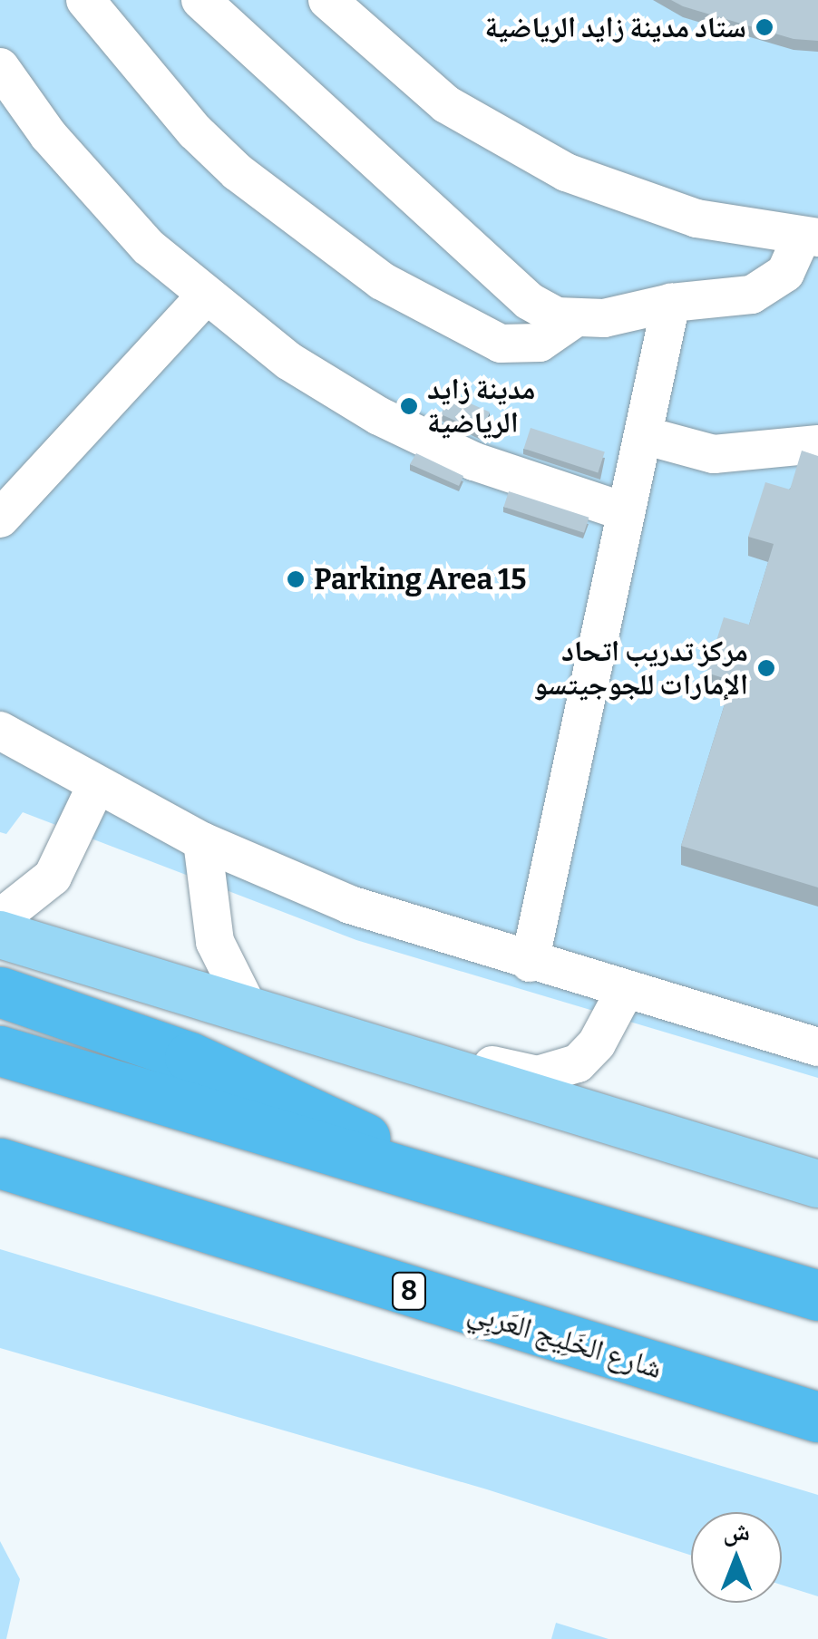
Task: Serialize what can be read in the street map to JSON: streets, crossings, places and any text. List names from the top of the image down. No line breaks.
{"streets":{"highway":["8","شارع الخَلِيج العَربِي"]},"places":["ستاد مدينة زايد الرياضية","مدينة زايد الرياضية","Parking Area 15","مركز تدريب اتحاد الإمارات للجوجيتسو"],"north":"top"}
